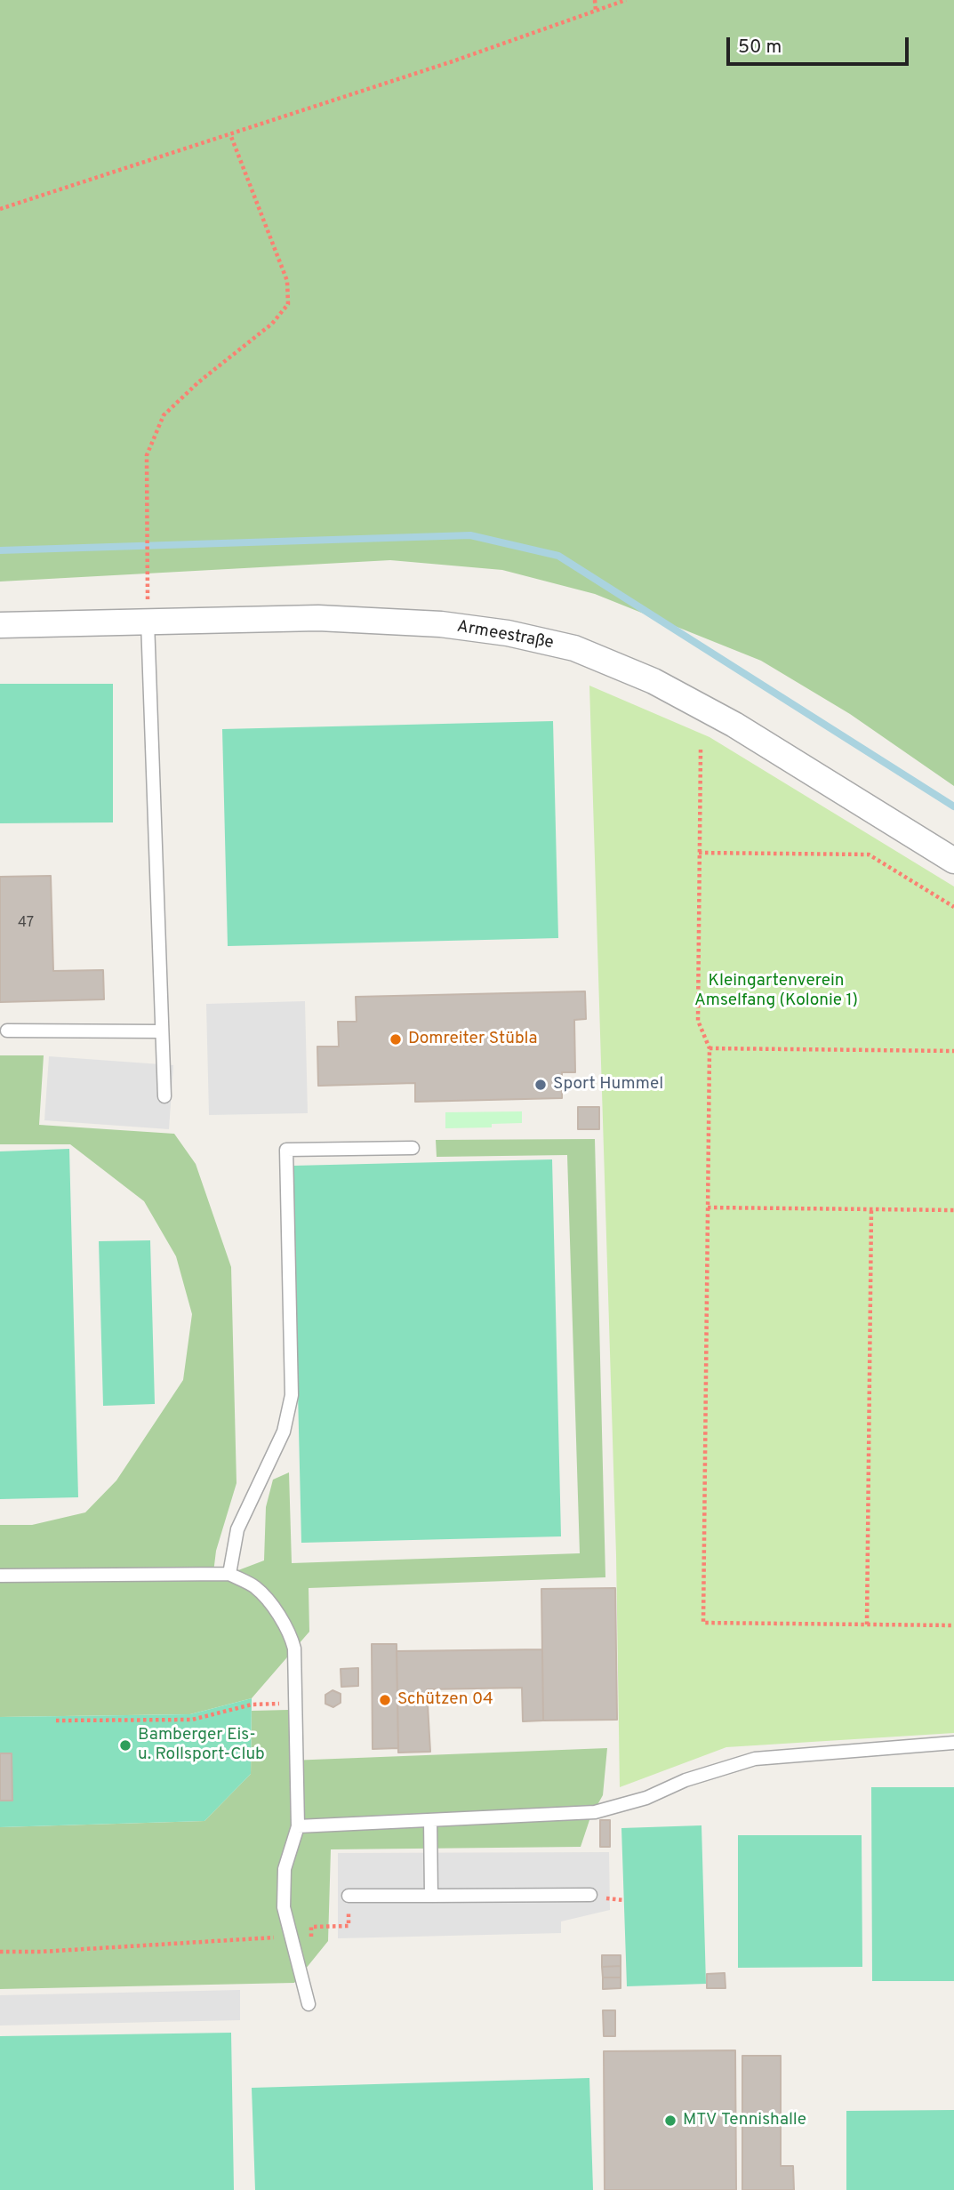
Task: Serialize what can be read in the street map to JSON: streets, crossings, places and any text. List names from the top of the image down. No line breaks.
{"streets":{"street":["Armeestraße"]},"parks":["Kleingartenverein Amselfang (Kolonie 1)"],"places":["Domreiter Stübla","Sport Hummel","Schützen 04","Bamberger Eis- u. Rollsport-Club","MTV Tennishalle"],"house_numbers":["47"],"scale_bar":"50 m"}
